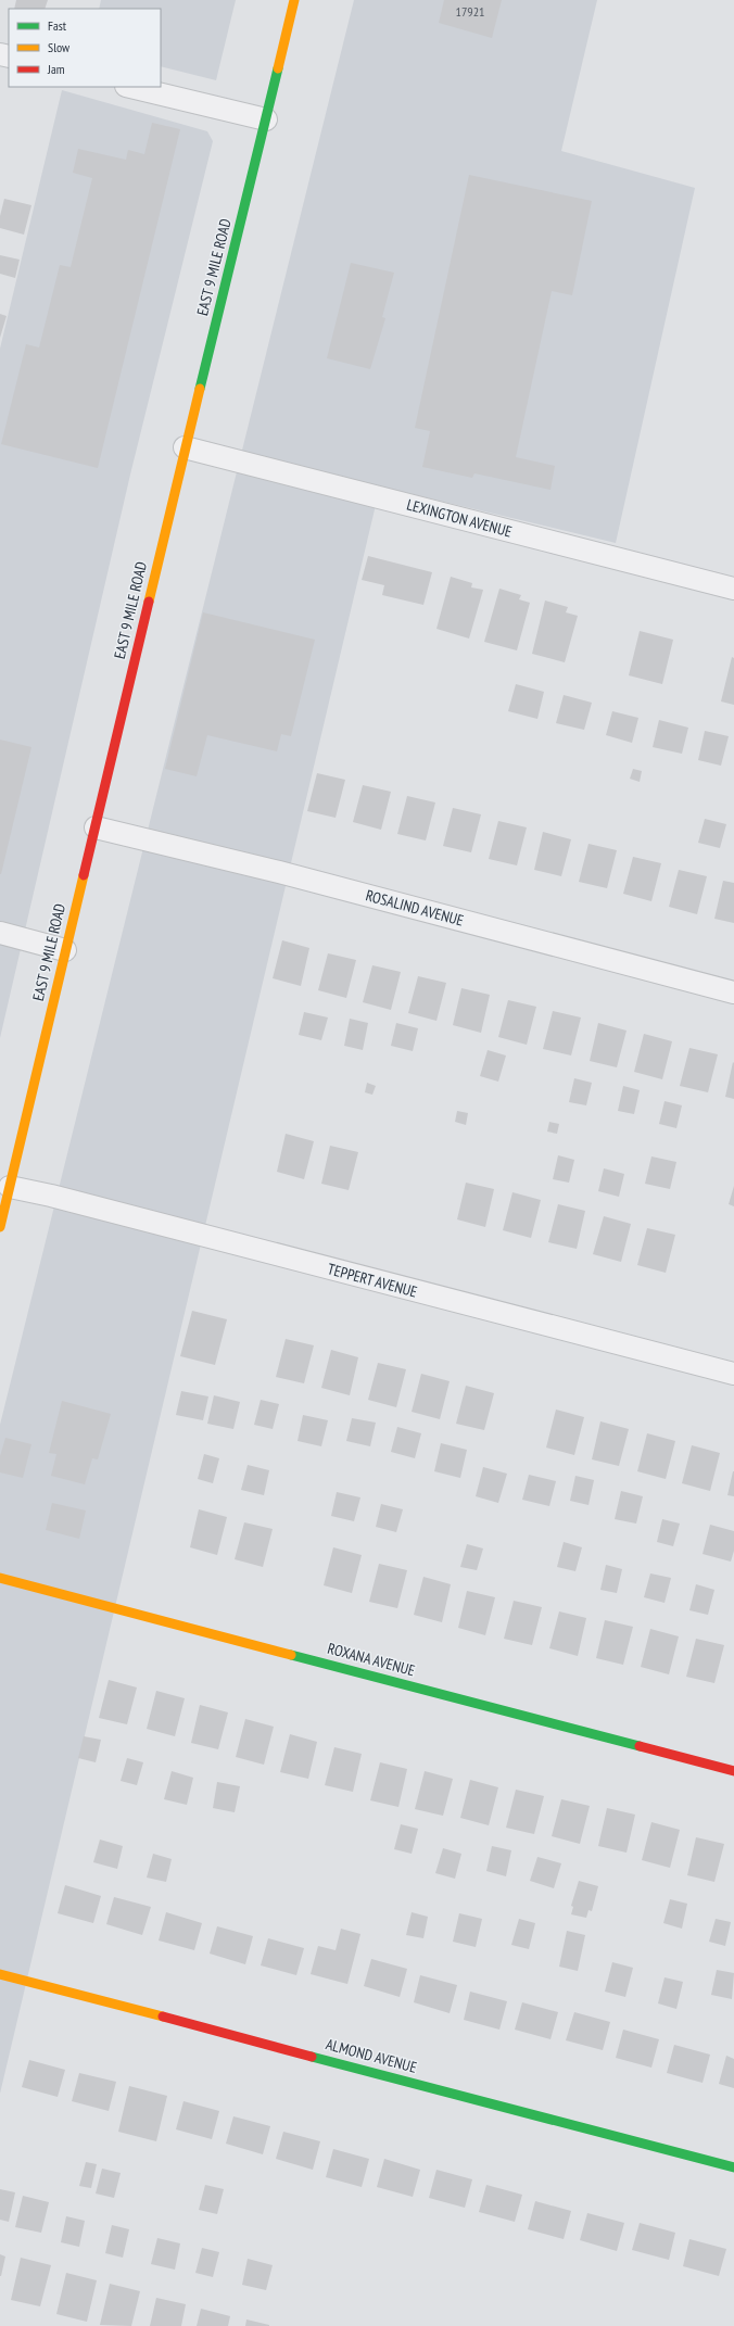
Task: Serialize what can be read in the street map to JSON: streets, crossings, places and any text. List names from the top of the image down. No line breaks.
{"streets":{"street":["EAST 9 MILE ROAD","LEXINGTON AVENUE","ROSALIND AVENUE","TEPPERT AVENUE","ROXANA AVENUE","ALMOND AVENUE"]},"crossings":[["EAST 9 MILE ROAD","LEXINGTON AVENUE"],["EAST 9 MILE ROAD","ROSALIND AVENUE"],["EAST 9 MILE ROAD","TEPPERT AVENUE"]],"house_numbers":["17921"],"legend":["Fast","Slow","Jam"]}
